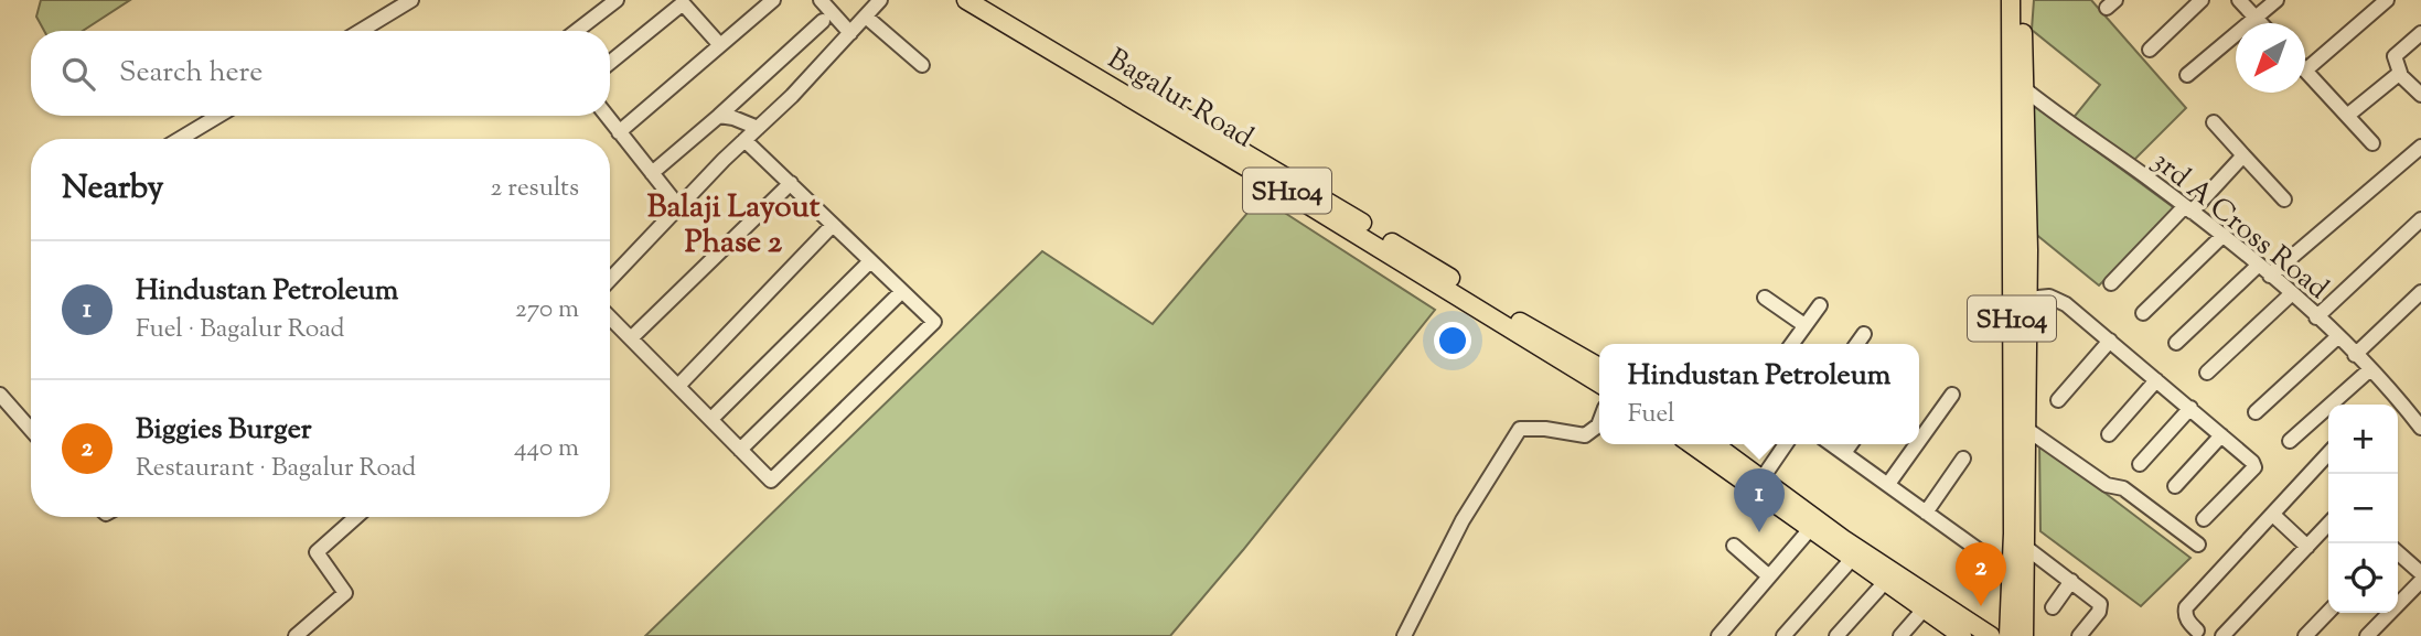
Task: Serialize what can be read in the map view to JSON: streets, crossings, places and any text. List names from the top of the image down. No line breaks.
{"streets":{"main road":["Bagalur Road","SH104"],"street":["3rd A Cross Road"]},"crossings":[["SH104","3rd A Cross Road"]],"districts":["Balaji Layout Phase 2"],"north":"bottom left","page":{"search":"Search here","heading":["Nearby","2 results"],"list":[{"mark":"1","name":"Hindustan Petroleum","note":"Fuel · Bagalur Road","value":"270 m"},{"mark":"2","name":"Biggies Burger","note":"Restaurant · Bagalur Road","value":"440 m"}],"popup":["Hindustan Petroleum","Fuel"],"map_buttons":["+","−"],"pins":["1","2"]}}
